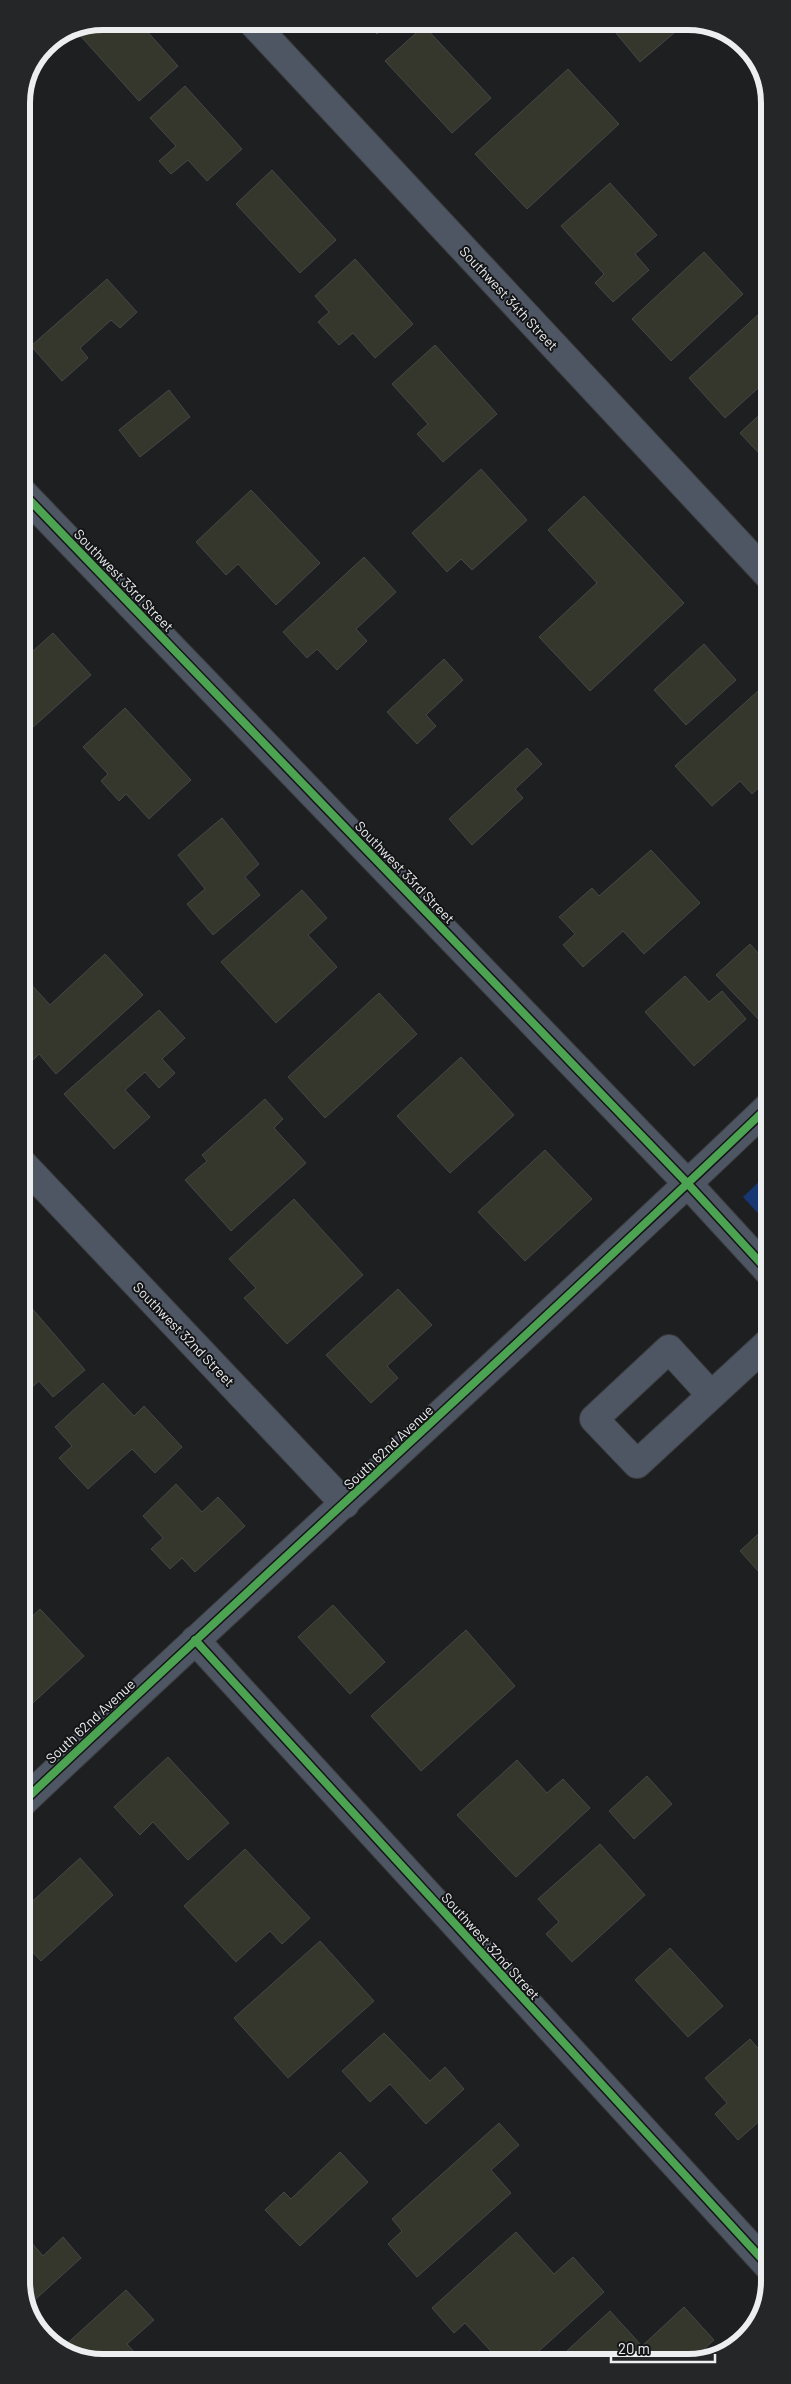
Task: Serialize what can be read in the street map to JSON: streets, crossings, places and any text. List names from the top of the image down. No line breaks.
{"streets":{"street":["Southwest 34th Street","Southwest 33rd Street","Southwest 32nd Street","South 62nd Avenue"]},"crossings":[["Southwest 33rd Street","South 62nd Avenue"],["Southwest 32nd Street","South 62nd Avenue"]],"scale_bar":"20 m"}
